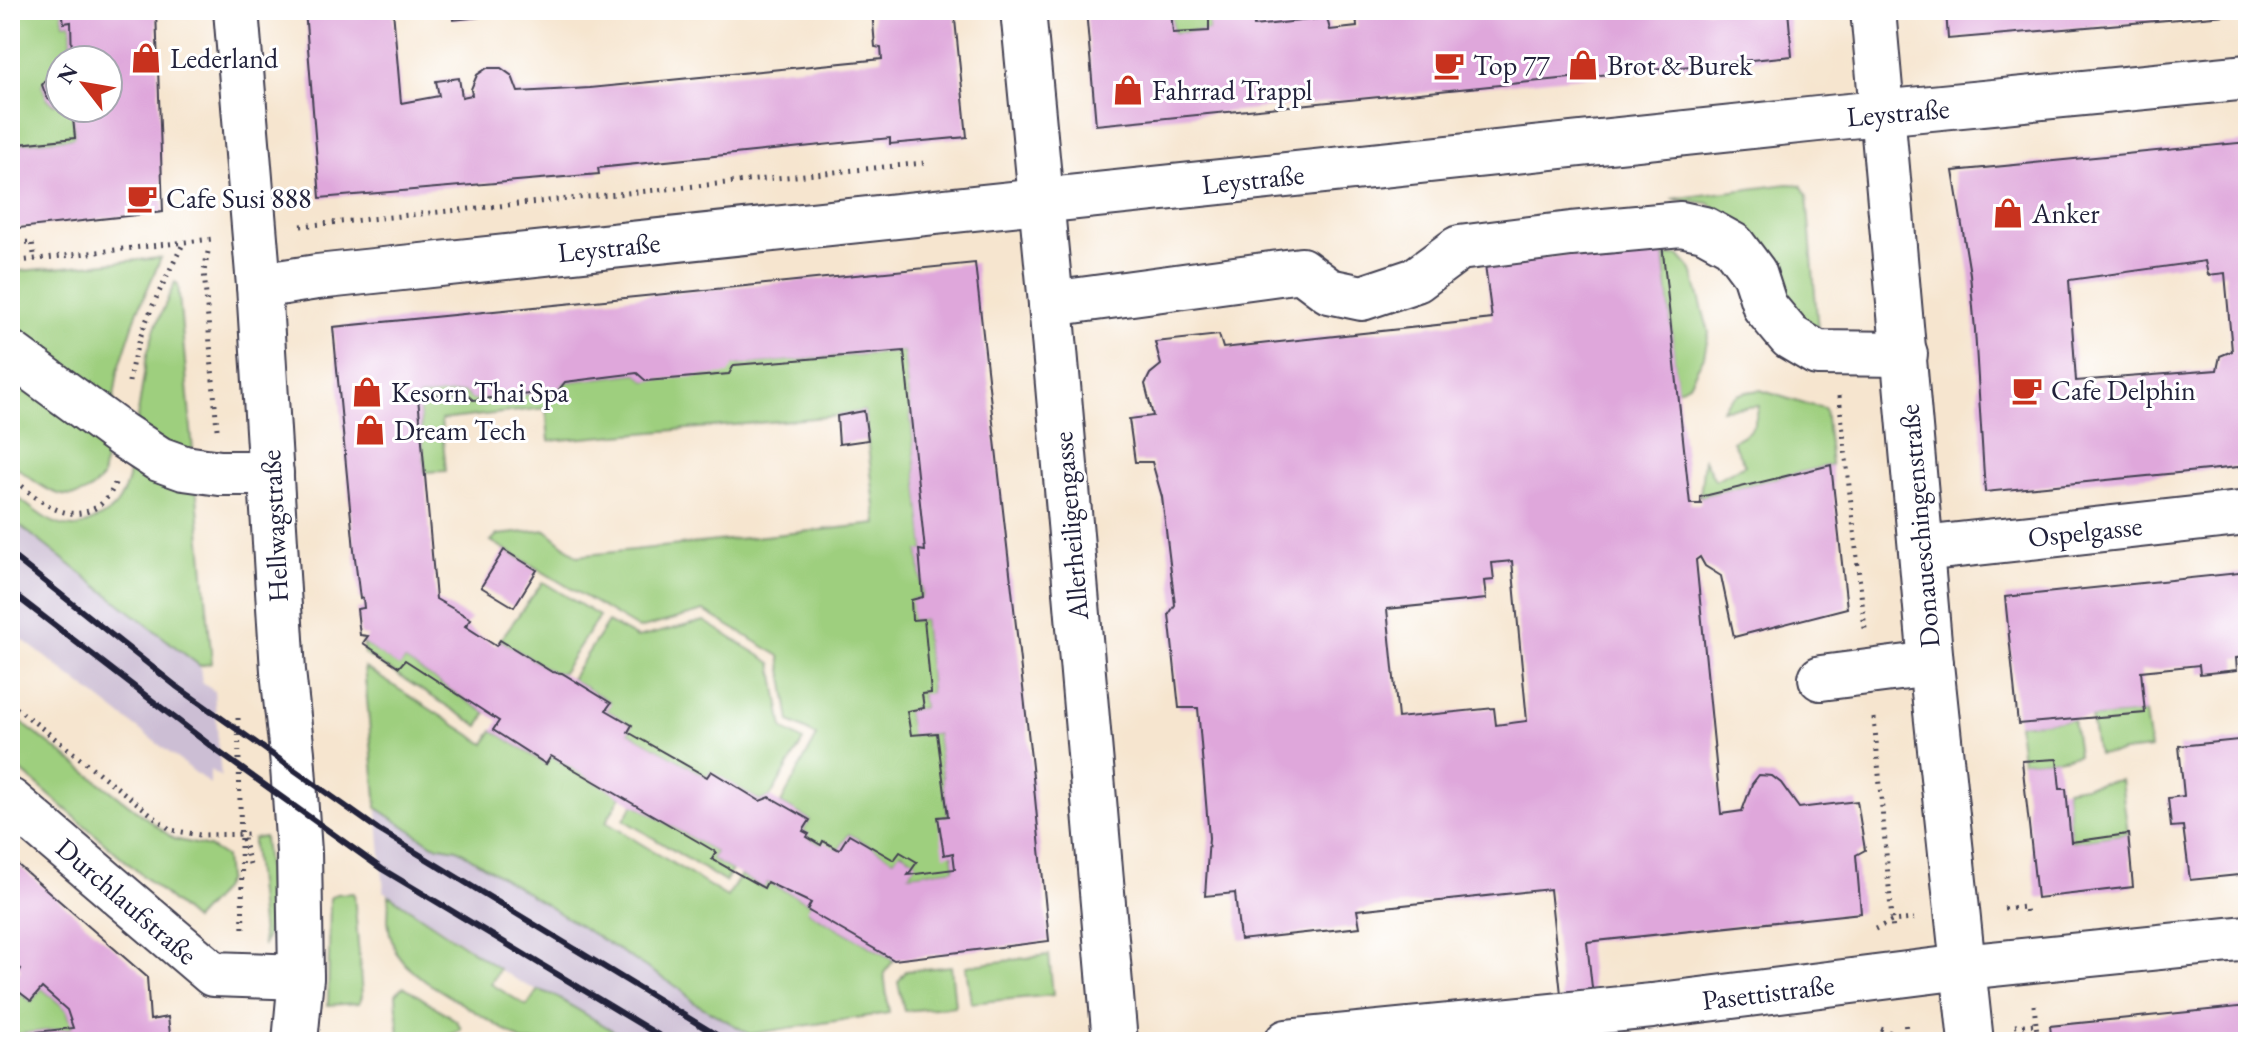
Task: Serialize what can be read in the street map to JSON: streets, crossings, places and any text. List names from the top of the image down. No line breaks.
{"streets":{"street":["Leystraße","Hellwagstraße","Allerheiligengasse","Donaueschingenstraße","Ospelgasse","Durchlaufstraße","Pasettistraße"]},"crossings":[["Leystraße","Hellwagstraße"],["Leystraße","Allerheiligengasse"],["Leystraße","Donaueschingenstraße"],["Hellwagstraße","Durchlaufstraße"],["Donaueschingenstraße","Ospelgasse"],["Donaueschingenstraße","Pasettistraße"]],"places":{"shop":["Lederland","Brot & Burek","Fahrrad Trappl","Anker","Kesorn Thai Spa","Dream Tech"],"cafe":["Top 77","Cafe Susi 888","Cafe Delphin"]},"north":"top left"}
